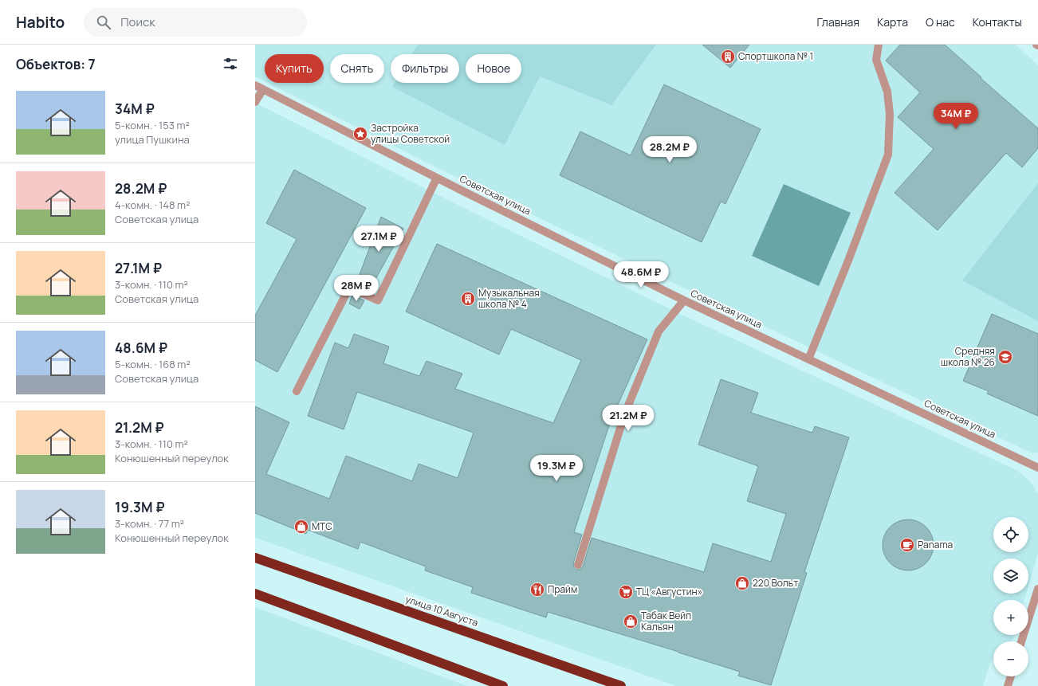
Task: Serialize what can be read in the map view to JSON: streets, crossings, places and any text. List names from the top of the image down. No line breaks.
{"streets":{"highway":["улица 10 Августа"],"street":["Советская улица"]},"places":{"building":["Спортшкола № 1","Музыкальная школа № 4"],"place":["Застройка улицы Советской"],"school or university":["Средняя школа № 26"],"shop":["МТС","220 Вольт","Табак Вейп Кальян"],"cafe":["Panama"],"restaurant":["Прайм"],"supermarket":["ТЦ «Августин»"]},"page":{"header":"Habito","search":"Поиск","nav":["Главная","Карта","О нас","Контакты"],"heading":"Объектов: 7","chip":["Купить","Снять","Фильтры","Новое"],"list":[{"name":"34M ₽","note":"5-комн. · 153 m² · улица Пушкина"},{"name":"28.2M ₽","note":"4-комн. · 148 m² · Советская улица"},{"name":"27.1M ₽","note":"3-комн. · 110 m² · Советская улица"},{"name":"48.6M ₽","note":"5-комн. · 168 m² · Советская улица"},{"name":"21.2M ₽","note":"3-комн. · 110 m² · Конюшенный переулок"},{"name":"19.3M ₽","note":"3-комн. · 77 m² · Конюшенный переулок"}],"price":["34M ₽","28.2M ₽","27.1M ₽","48.6M ₽","28M ₽","21.2M ₽","19.3M ₽"],"map_buttons":["+","−"]}}
